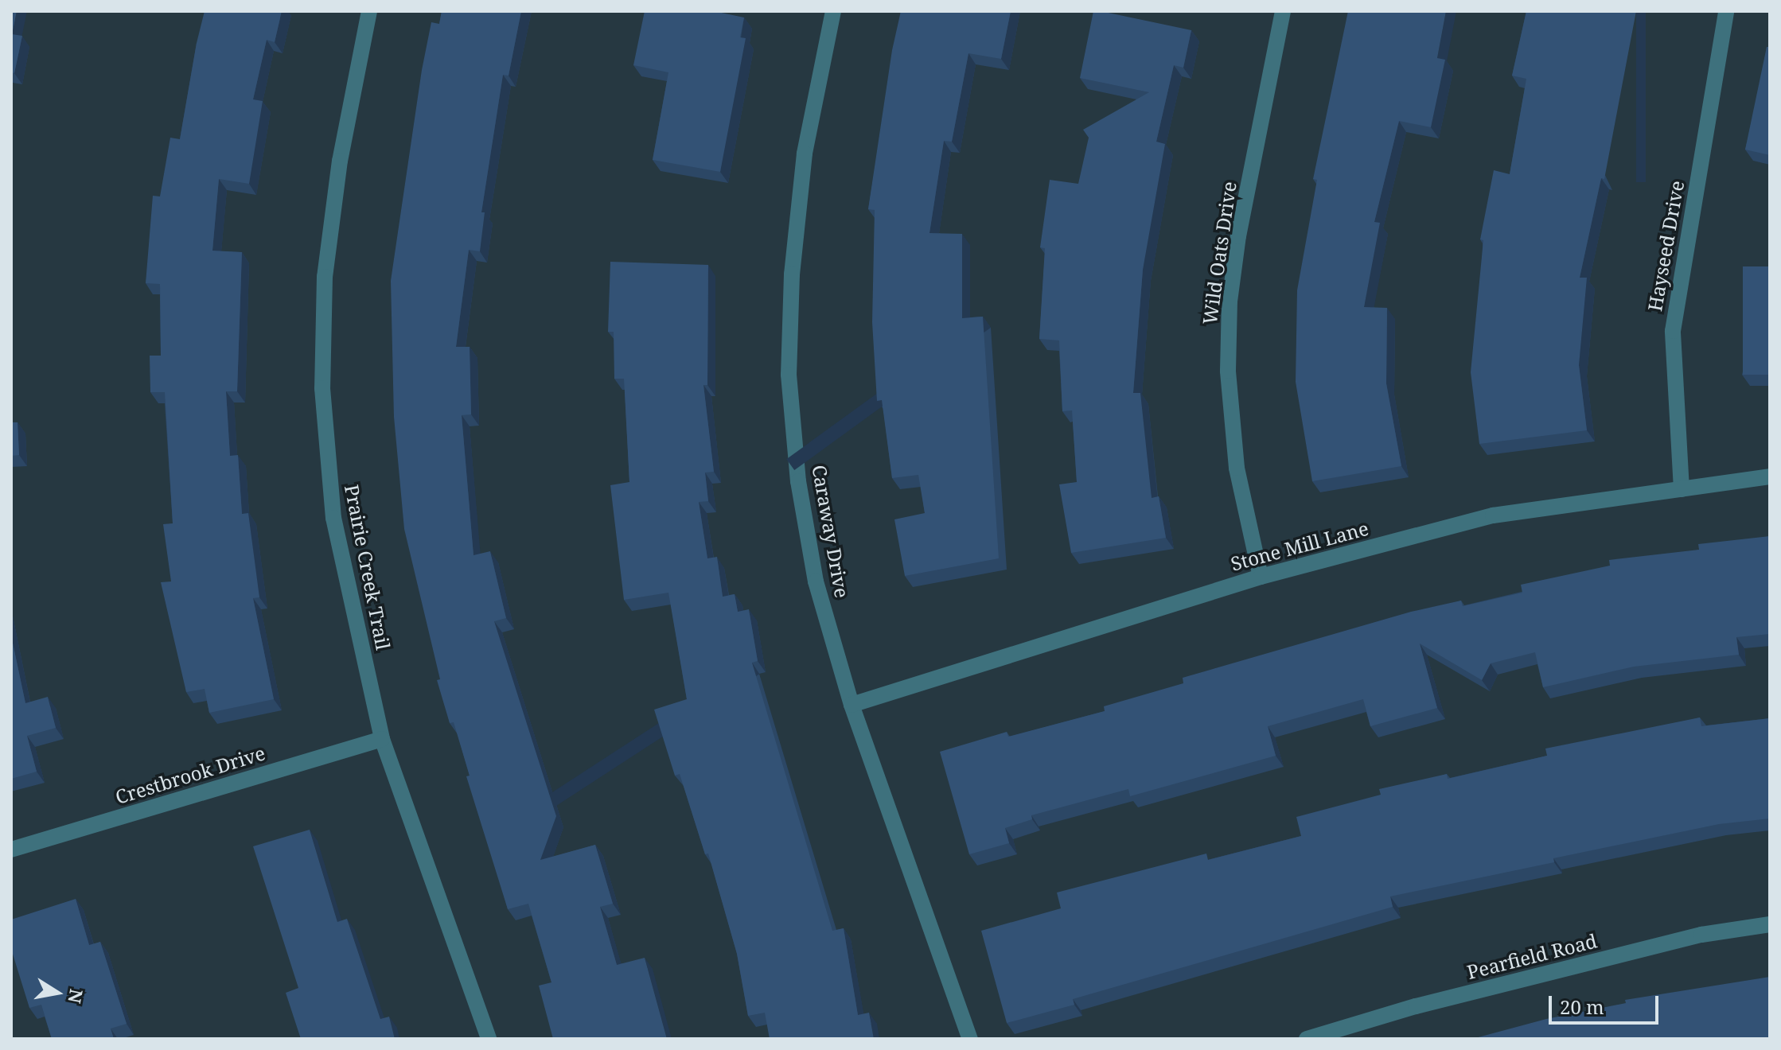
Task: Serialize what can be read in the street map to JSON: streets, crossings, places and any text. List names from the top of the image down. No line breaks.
{"streets":{"street":["Hayseed Drive","Wild Oats Drive","Caraway Drive","Stone Mill Lane","Prairie Creek Trail","Crestbrook Drive","Pearfield Road"]},"crossings":[["Hayseed Drive","Stone Mill Lane"],["Wild Oats Drive","Stone Mill Lane"],["Caraway Drive","Stone Mill Lane"],["Prairie Creek Trail","Crestbrook Drive"]],"scale_bar":"20 m","north":"right"}
